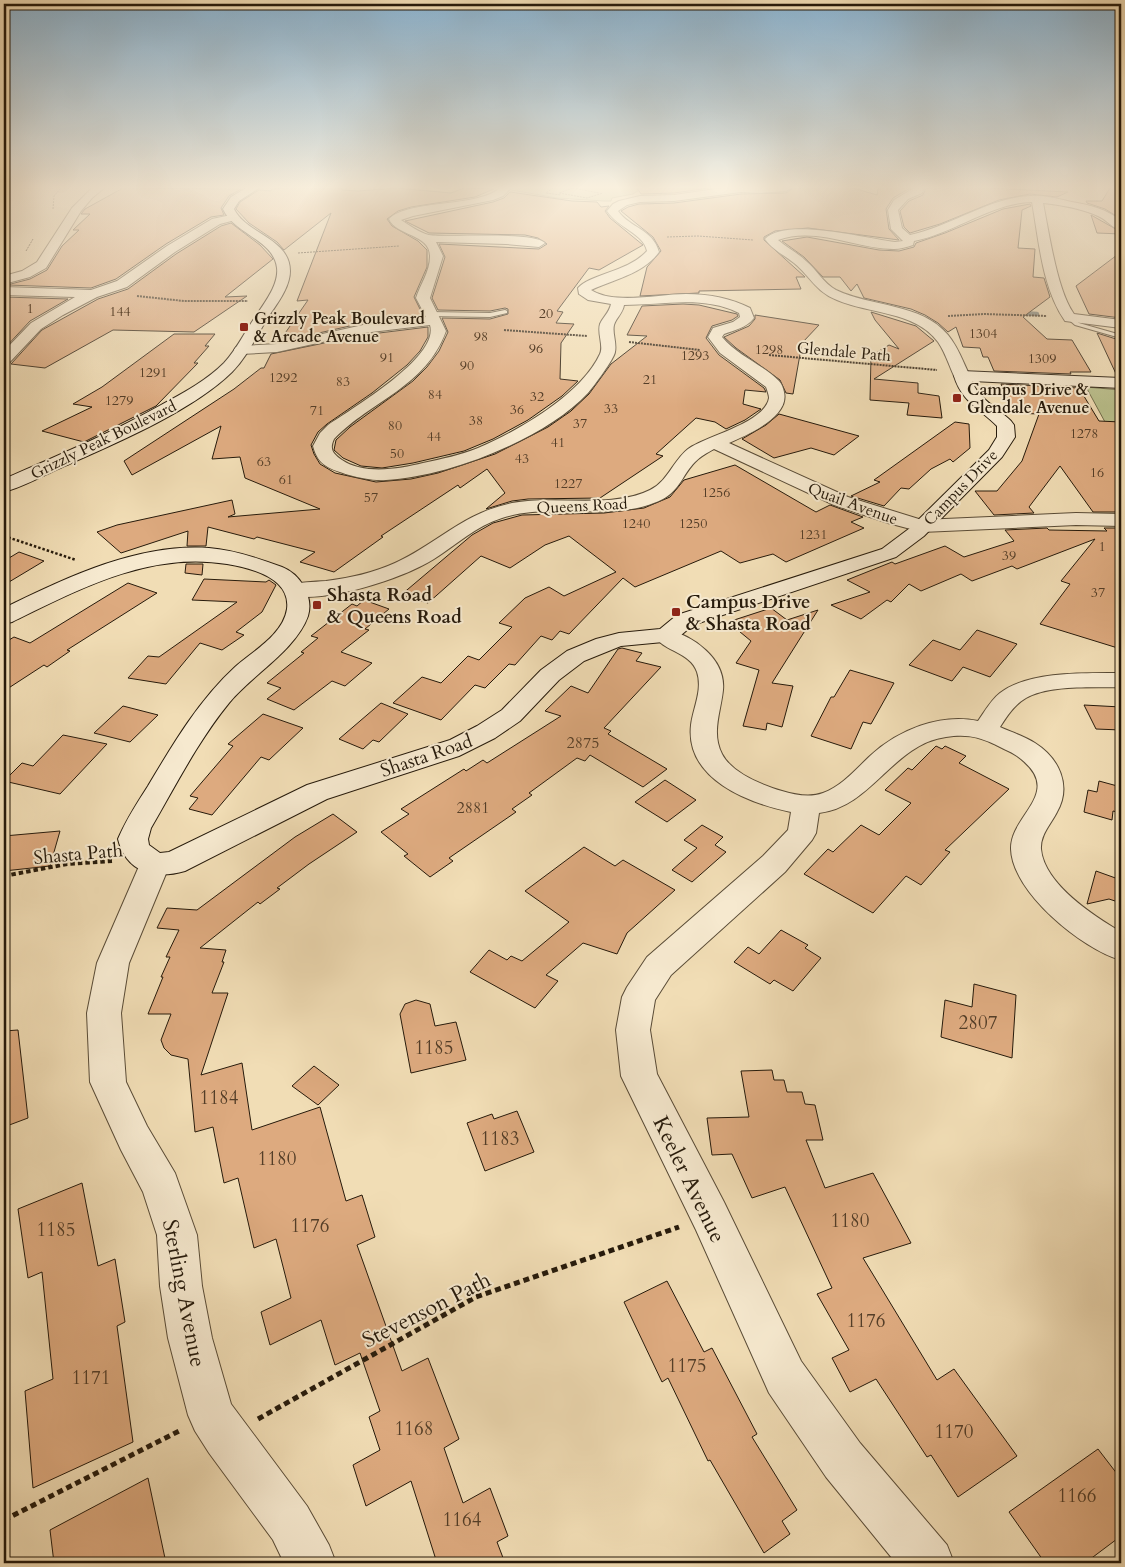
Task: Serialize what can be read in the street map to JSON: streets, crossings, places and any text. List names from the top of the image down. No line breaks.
{"streets":{"street":["Grizzly Peak Boulevard","Campus Drive","Quail Avenue","Queens Road","Shasta Road","Keeler Avenue","Sterling Avenue"],"path":["Glendale Path","Shasta Path","Stevenson Path"]},"crossings":[["Glendale Path","Campus Drive"],["Glendale Path","Queens Road"],["Campus Drive","Quail Avenue"],["Campus Drive","Shasta Road"],["Quail Avenue","Queens Road"],["Shasta Road","Shasta Path"],["Shasta Road","Keeler Avenue"],["Shasta Road","Sterling Avenue"],["Shasta Path","Sterling Avenue"],["Keeler Avenue","Stevenson Path"],["Sterling Avenue","Stevenson Path"]],"places":{"transit":["Grizzly Peak Boulevard & Arcade Avenue","Campus Drive & Glendale Avenue","Shasta Road & Queens Road","Campus Drive & Shasta Road"]},"house_numbers":["1","144","20","1304","98","96","1298","1293","91","1309","90","1291","1292","21","83","84","32","1279","33","36","71","38","37","80","1278","44","41","50","43","63","16","61","1227","1256","57","1240","1250","1231","1","39","37","2875","2881","2807","1185","1184","1183","1180","1180","1176","1185","1176","1175","1171","1168","1170","1166","1164"]}
